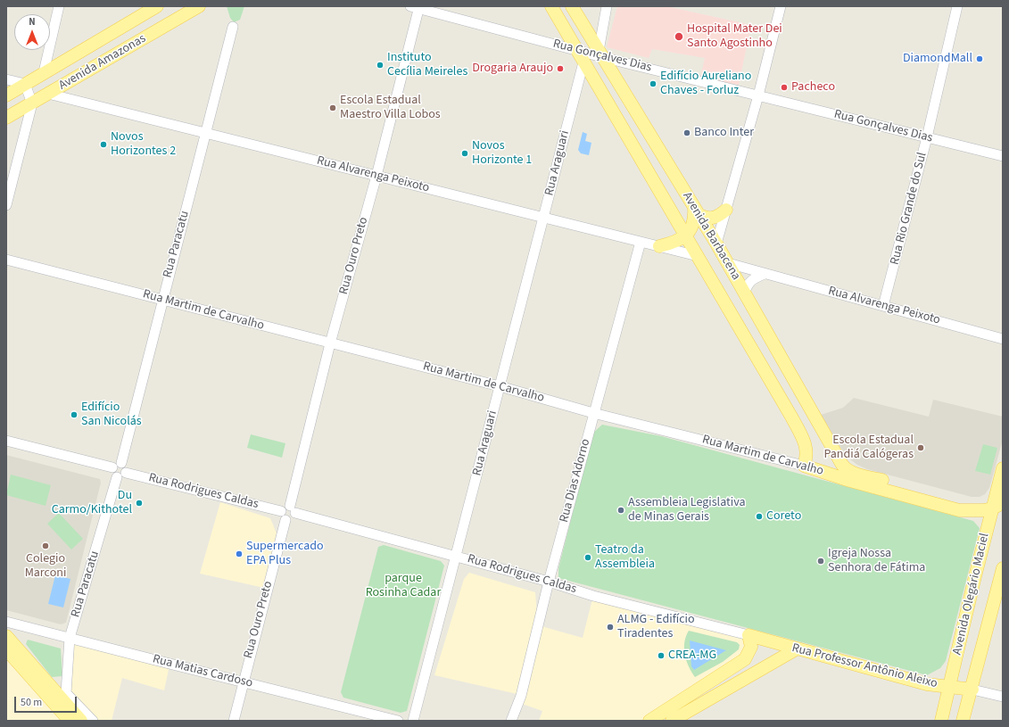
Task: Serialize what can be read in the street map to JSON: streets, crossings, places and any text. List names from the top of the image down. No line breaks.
{"streets":{"main road":["Avenida Amazonas","Avenida Barbacena","Rua Martim de Carvalho","Avenida Olegário Maciel","Rua Professor Antônio Aleixo"],"street":["Rua Gonçalves Dias","Rua Araguari","Rua Alvarenga Peixoto","Rua Rio Grande do Sul","Rua Paracatu","Rua Ouro Preto","Rua Dias Adorno","Rua Rodrigues Caldas","Rua Matias Cardoso"]},"crossings":[["Rua Gonçalves Dias","Rua Rio Grande do Sul"],["Rua Gonçalves Dias","Avenida Barbacena"],["Rua Gonçalves Dias","Rua Ouro Preto"],["Avenida Amazonas","Rua Alvarenga Peixoto"],["Rua Araguari","Rua Alvarenga Peixoto"],["Rua Araguari","Avenida Barbacena"],["Rua Araguari","Rua Martim de Carvalho"],["Rua Araguari","Rua Rodrigues Caldas"],["Rua Alvarenga Peixoto","Rua Rio Grande do Sul"],["Rua Alvarenga Peixoto","Avenida Barbacena"],["Rua Alvarenga Peixoto","Rua Paracatu"],["Rua Alvarenga Peixoto","Rua Ouro Preto"],["Rua Alvarenga Peixoto","Rua Dias Adorno"],["Avenida Barbacena","Rua Martim de Carvalho"],["Rua Paracatu","Rua Martim de Carvalho"],["Rua Paracatu","Rua Rodrigues Caldas"],["Rua Paracatu","Rua Matias Cardoso"],["Rua Ouro Preto","Rua Martim de Carvalho"],["Rua Ouro Preto","Rua Rodrigues Caldas"],["Rua Ouro Preto","Rua Matias Cardoso"],["Rua Martim de Carvalho","Rua Dias Adorno"],["Rua Martim de Carvalho","Avenida Olegário Maciel"],["Rua Dias Adorno","Rua Rodrigues Caldas"],["Rua Rodrigues Caldas","Rua Professor Antônio Aleixo"],["Avenida Olegário Maciel","Rua Professor Antônio Aleixo"]],"parks":["parque Rosinha Cadar"],"places":["Hospital Mater Dei Santo Agostinho","DiamondMall","Instituto Cecília Meireles","Drogaria Araujo","Edifício Aureliano Chaves - Forluz","Pacheco","Escola Estadual Maestro Villa Lobos","Banco Inter","Novos Horizontes 2","Novos Horizonte 1","Edifício San Nicolás","Escola Estadual Pandiá Calógeras","Du Carmo/Kithotel","Assembleia Legislativa de Minas Gerais","Coreto","Colegio Marconi","Supermercado EPA Plus","Teatro da Assembleia","Igreja Nossa Senhora de Fátima","ALMG - Edifício Tiradentes","CREA-MG"],"scale_bar":"50 m","north":"top"}
